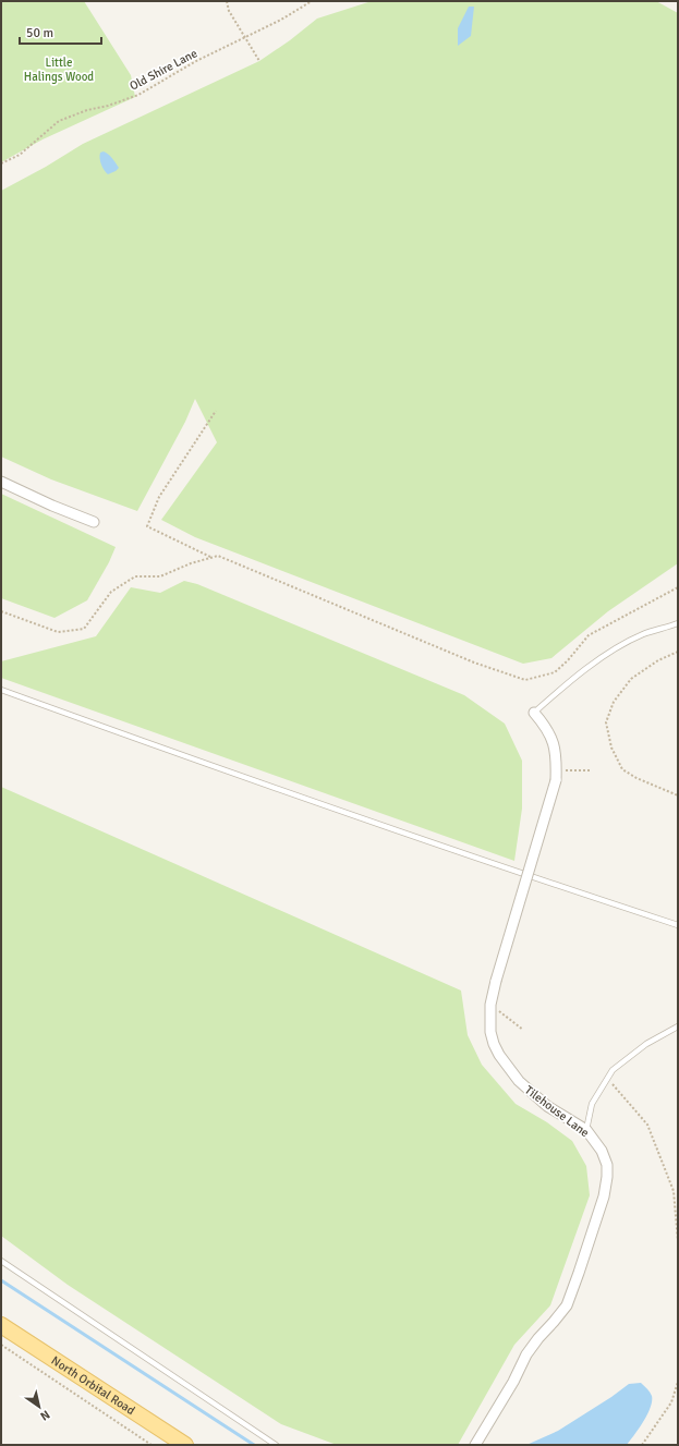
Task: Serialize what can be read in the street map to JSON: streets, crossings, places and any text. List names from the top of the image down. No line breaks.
{"streets":{"main road":["North Orbital Road"],"street":["Tilehouse Lane"],"path":["Old Shire Lane"]},"parks":["Little Halings Wood"],"scale_bar":"50 m","north":"bottom right"}
